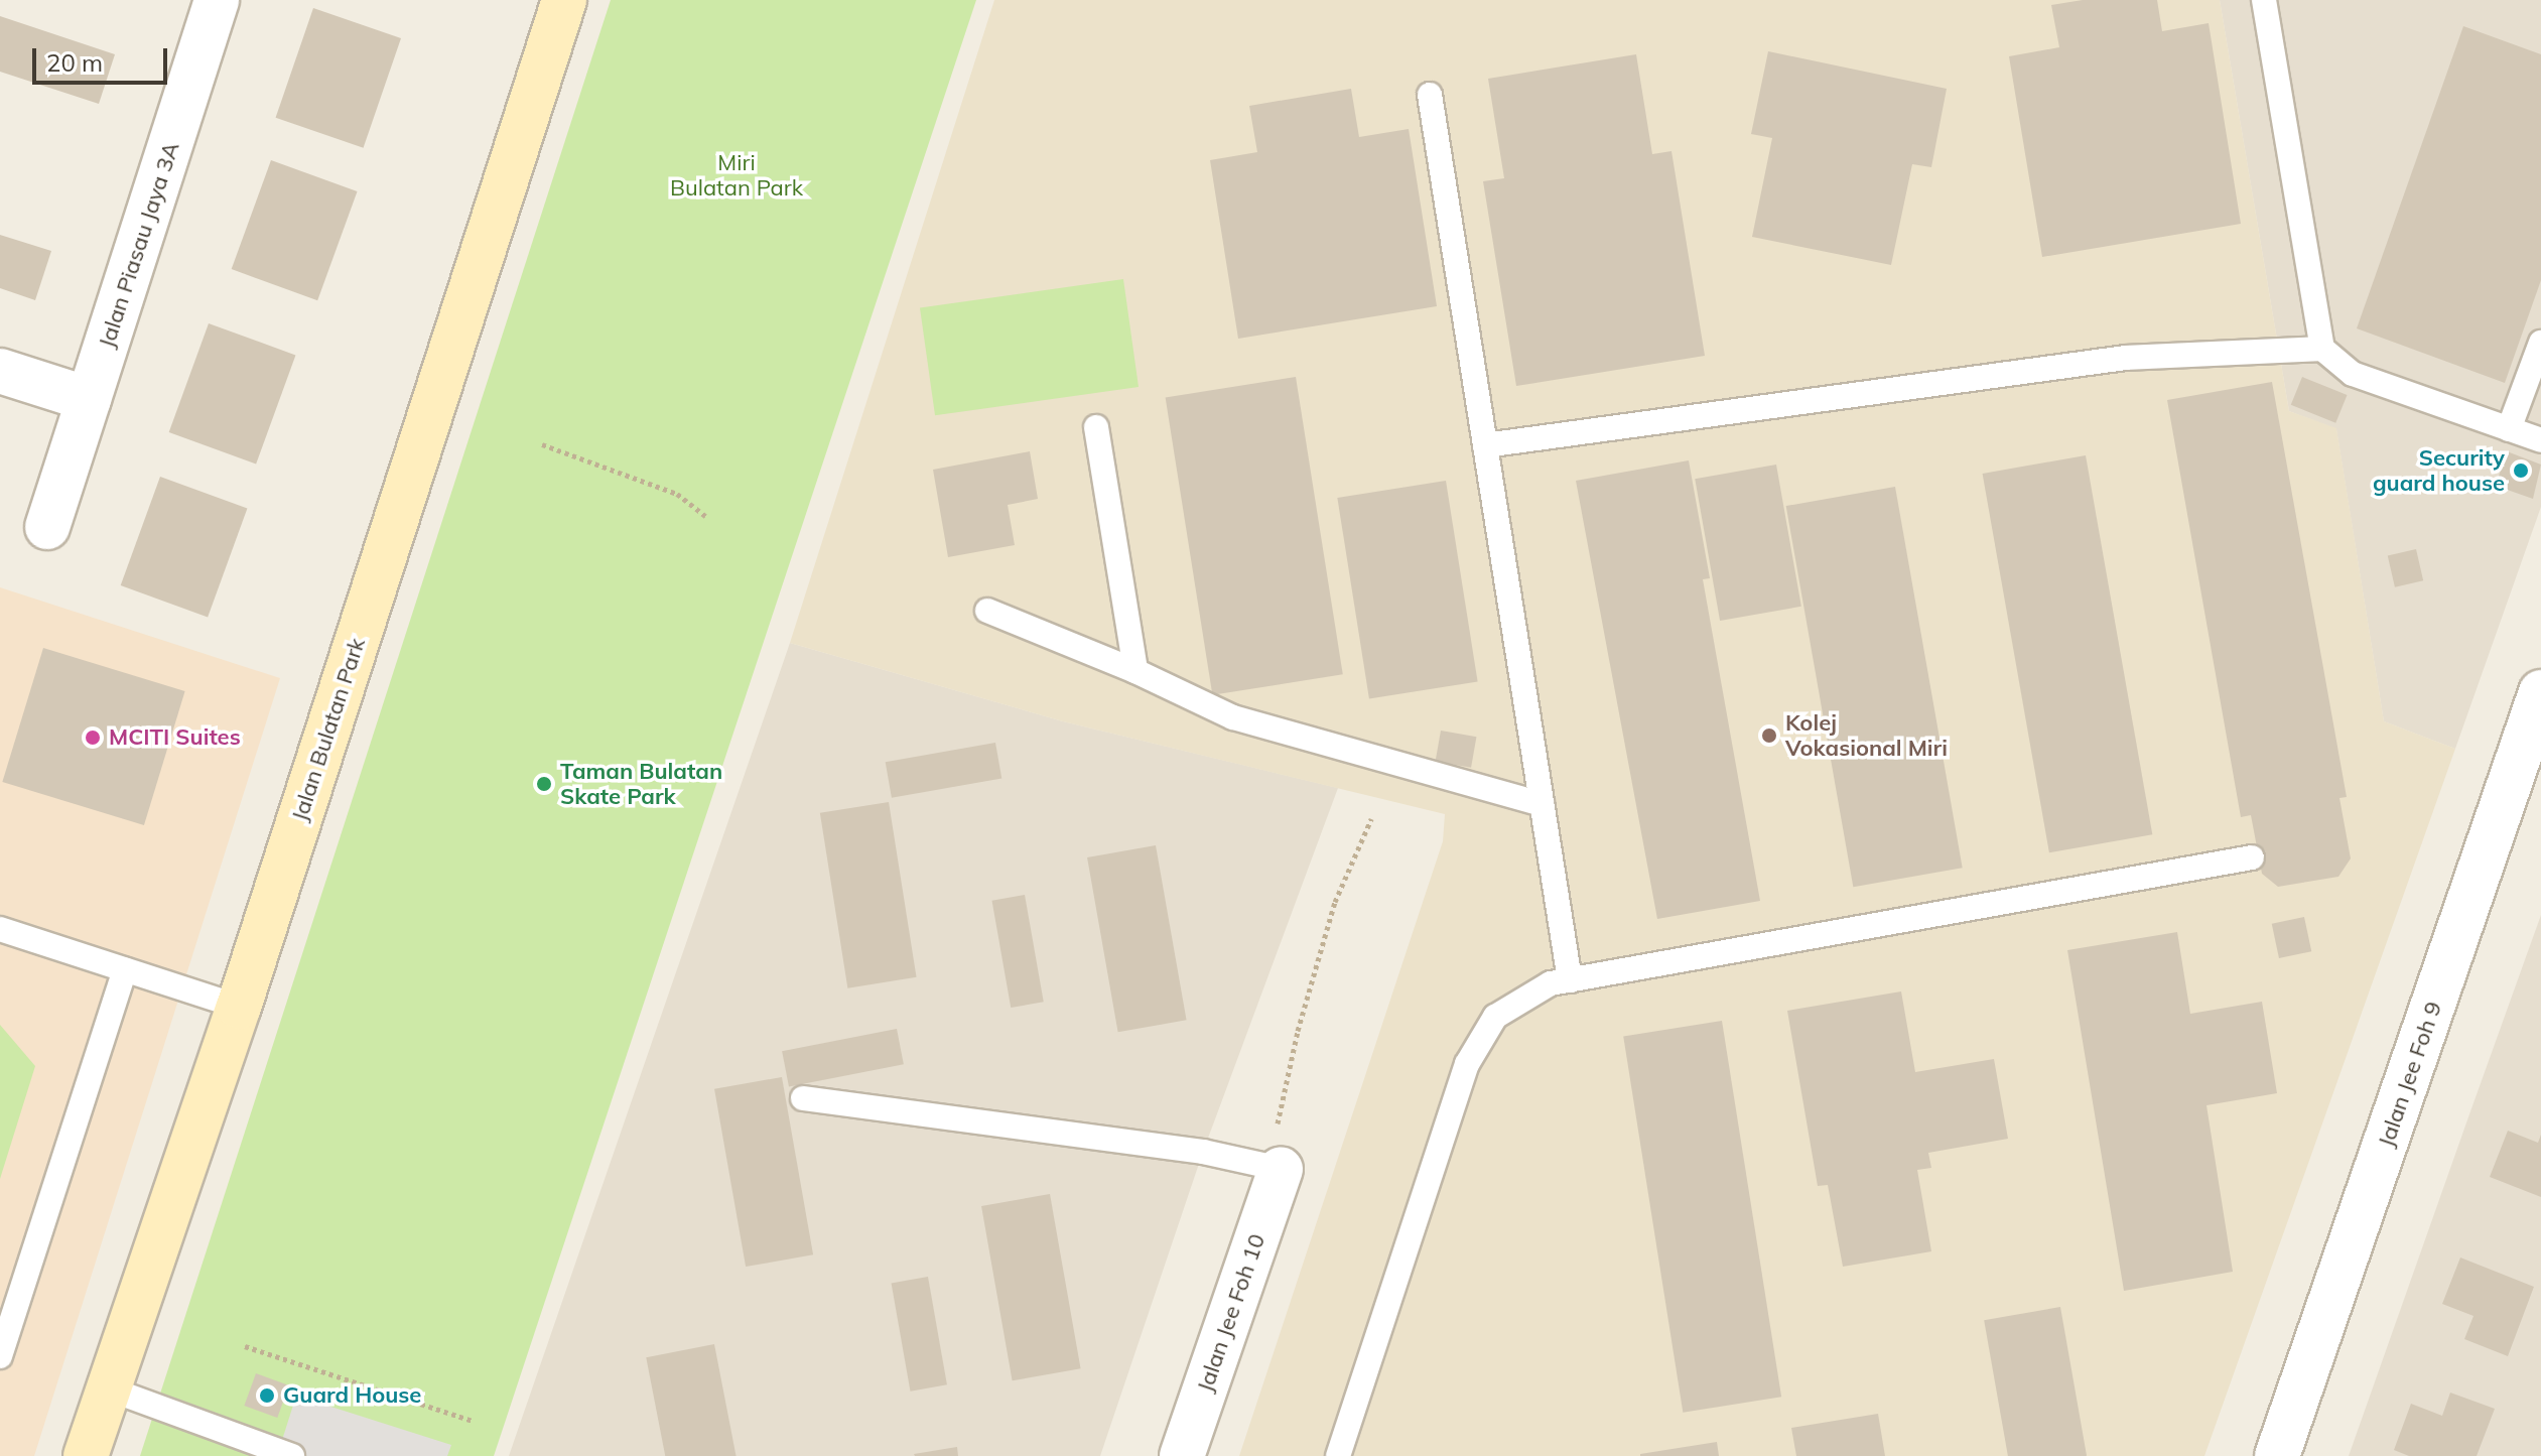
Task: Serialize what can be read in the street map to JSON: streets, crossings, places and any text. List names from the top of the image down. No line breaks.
{"streets":{"street":["Jalan Piasau Jaya 3A","Jalan Bulatan Park","Jalan Jee Foh 9","Jalan Jee Foh 10"]},"parks":["Miri Bulatan Park"],"places":["Security guard house","Kolej Vokasional Miri","MCITI Suites","Taman Bulatan Skate Park","Guard House"],"scale_bar":"20 m"}
